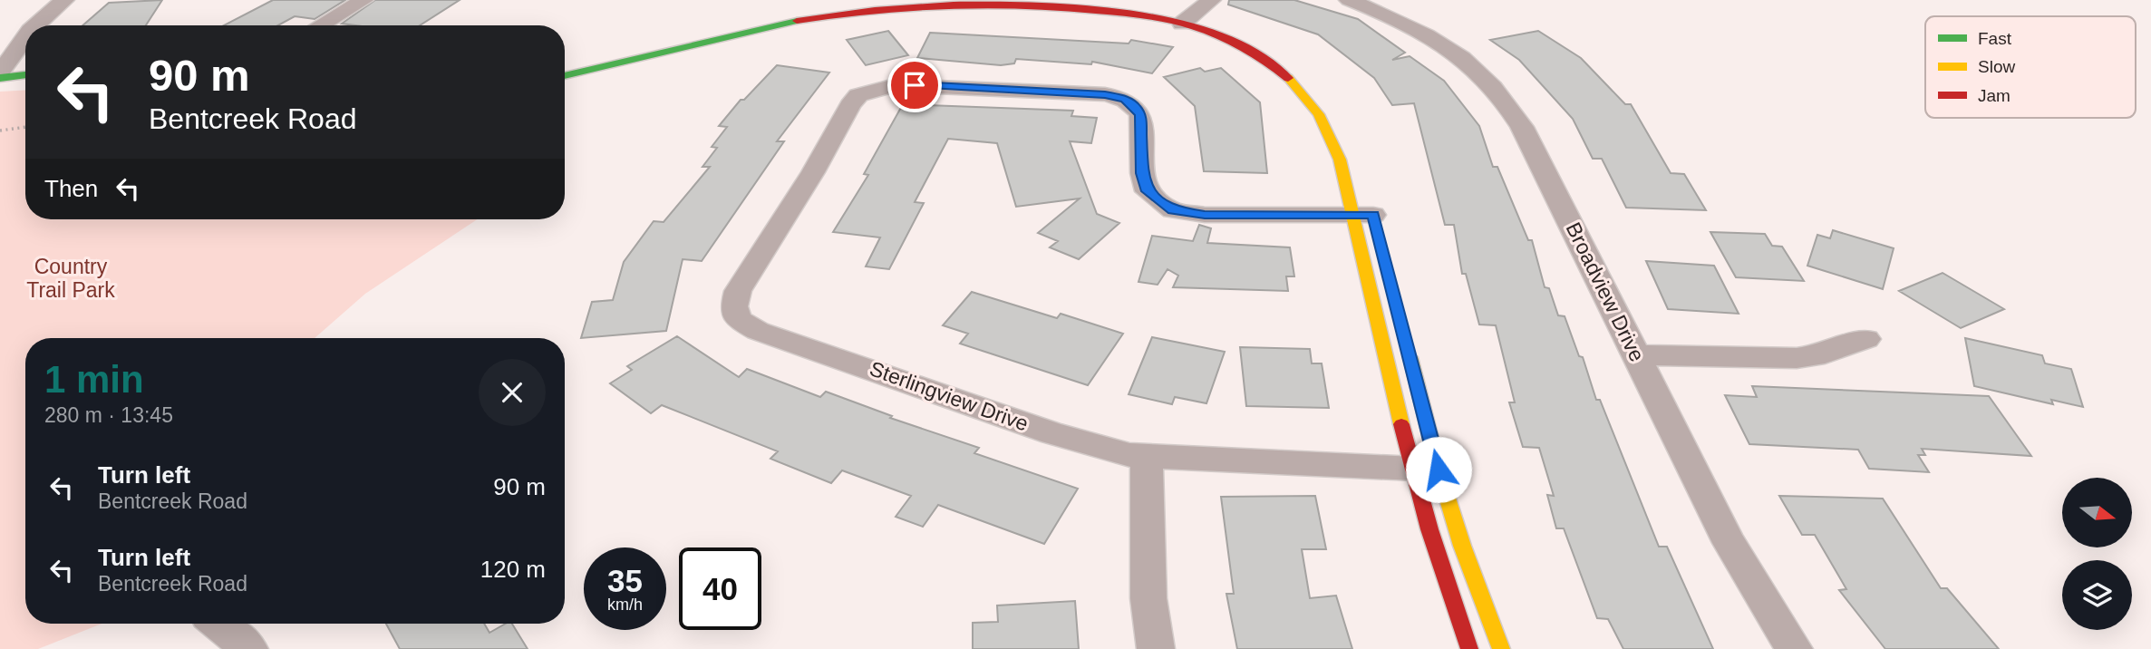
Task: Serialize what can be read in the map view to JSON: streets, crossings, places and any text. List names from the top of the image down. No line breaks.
{"streets":{"street":["Broadview Drive","Sterlingview Drive"]},"parks":["Country Trail Park"],"legend":["Fast","Slow","Jam"],"north":"right","page":{"turn":["90 m","Bentcreek Road"],"then":"Then","heading":["1 min","280 m · 13:45"],"list":[{"name":"Turn left","note":"Bentcreek Road","value":"90 m"},{"name":"Turn left","note":"Bentcreek Road","value":"120 m"}],"speed":"35 km/h","limit":"40"}}
